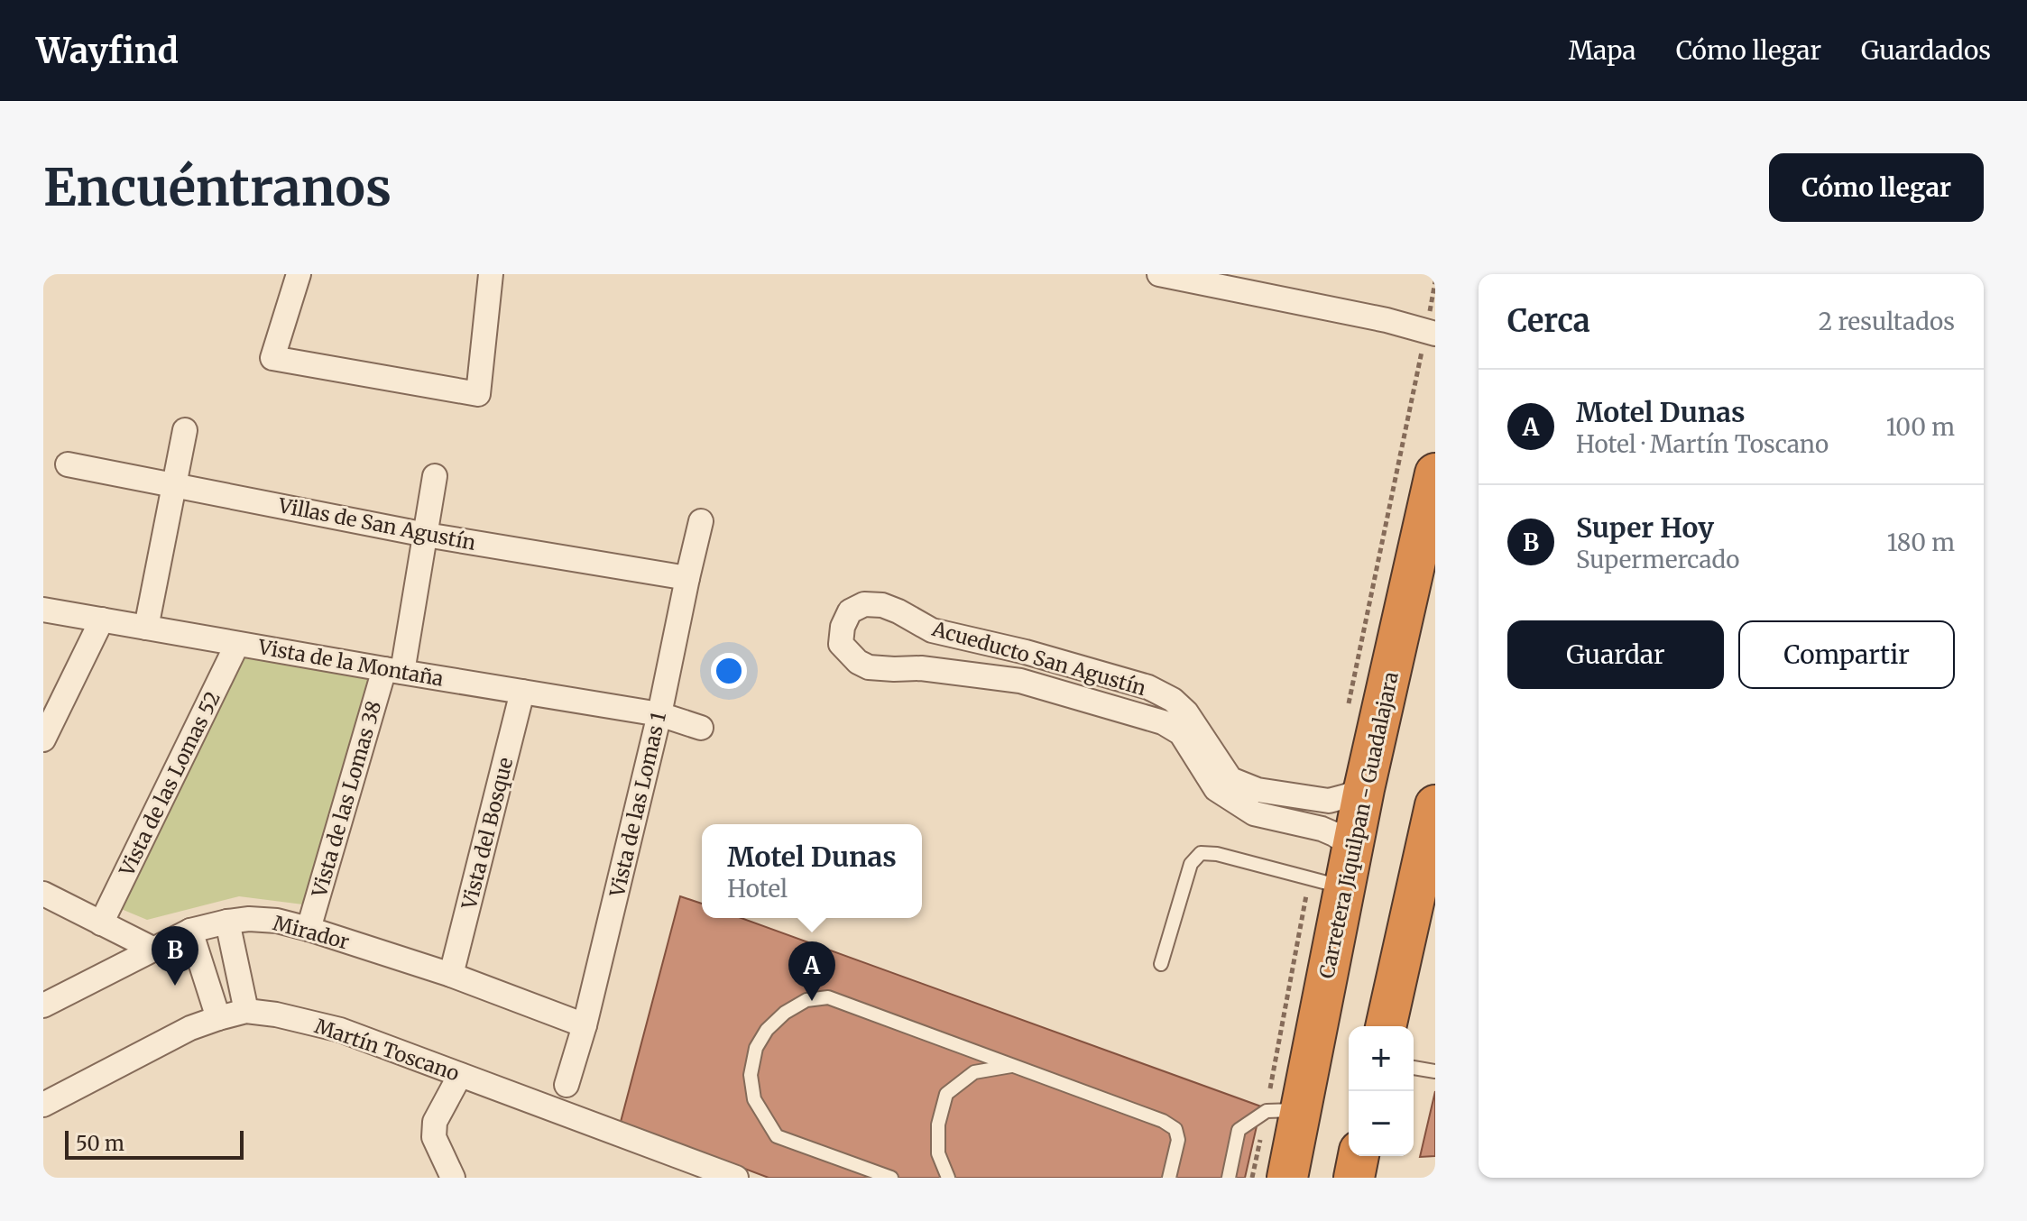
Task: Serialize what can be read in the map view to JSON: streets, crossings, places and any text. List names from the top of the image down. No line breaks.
{"streets":{"highway":["Carretera Jiquilpan - Guadalajara"],"street":["Villas de San Agustín","Acueducto San Agustín","Vista de la Montaña","Vista de las Lomas 52","Vista de las Lomas 38","Vista de las Lomas 1","Vista del Bosque","Mirador","Martín Toscano"]},"crossings":[["Villas de San Agustín","Vista de las Lomas 38"],["Villas de San Agustín","Vista de las Lomas 1"],["Acueducto San Agustín","Carretera Jiquilpan - Guadalajara"],["Vista de la Montaña","Vista de las Lomas 52"],["Vista de la Montaña","Vista de las Lomas 38"],["Vista de la Montaña","Vista de las Lomas 1"],["Vista de la Montaña","Vista del Bosque"],["Vista de las Lomas 38","Mirador"],["Vista de las Lomas 1","Mirador"],["Vista del Bosque","Mirador"]],"scale_bar":"50 m","page":{"header":"Wayfind","nav":["Mapa","Cómo llegar","Guardados"],"buttons":["Cómo llegar",["Guardar","Compartir"]],"title":"Encuéntranos","heading":["Cerca","2 resultados"],"list":[{"mark":"A","name":"Motel Dunas","note":"Hotel · Martín Toscano","value":"100 m"},{"mark":"B","name":"Super Hoy","note":"Supermercado","value":"180 m"}],"popup":["Motel Dunas","Hotel"],"pins":["B","A"],"map_buttons":["+","−"],"scale":"50 m"}}
